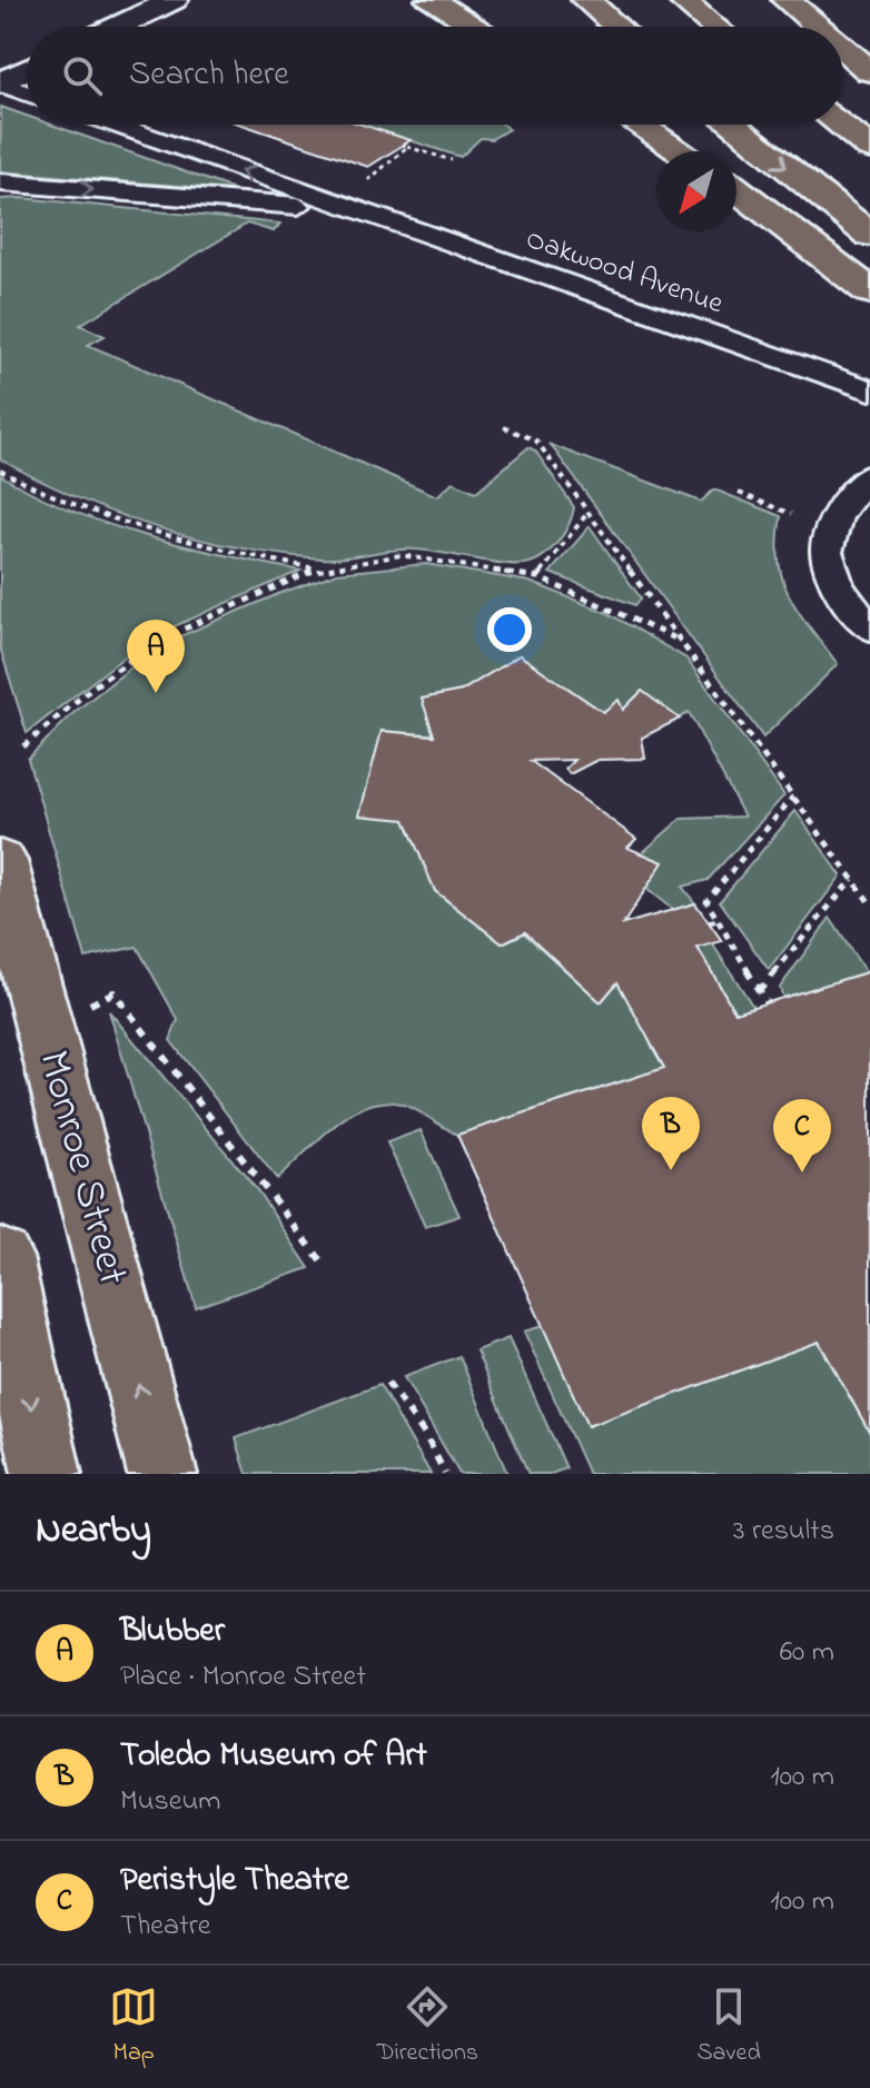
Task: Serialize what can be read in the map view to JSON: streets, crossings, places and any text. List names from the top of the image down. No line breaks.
{"streets":{"main road":["Monroe Street"],"street":["Oakwood Avenue"]},"north":"bottom left","page":{"search":"Search here","pins":["A","B","C"],"heading":["Nearby","3 results"],"list":[{"mark":"A","name":"Blubber","note":"Place · Monroe Street","value":"60 m"},{"mark":"B","name":"Toledo Museum of Art","note":"Museum","value":"100 m"},{"mark":"C","name":"Peristyle Theatre","note":"Theatre","value":"100 m"}],"nav":["Map","Directions","Saved"]}}
